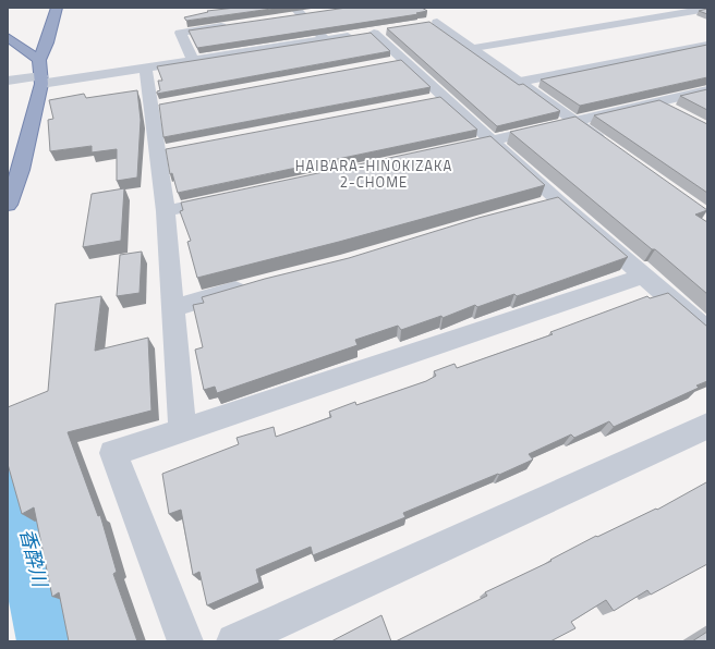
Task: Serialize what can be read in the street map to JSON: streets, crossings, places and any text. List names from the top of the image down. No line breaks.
{"districts":["HAIBARA-HINOKIZAKA 2-CHOME"],"water":["香酔川"]}
